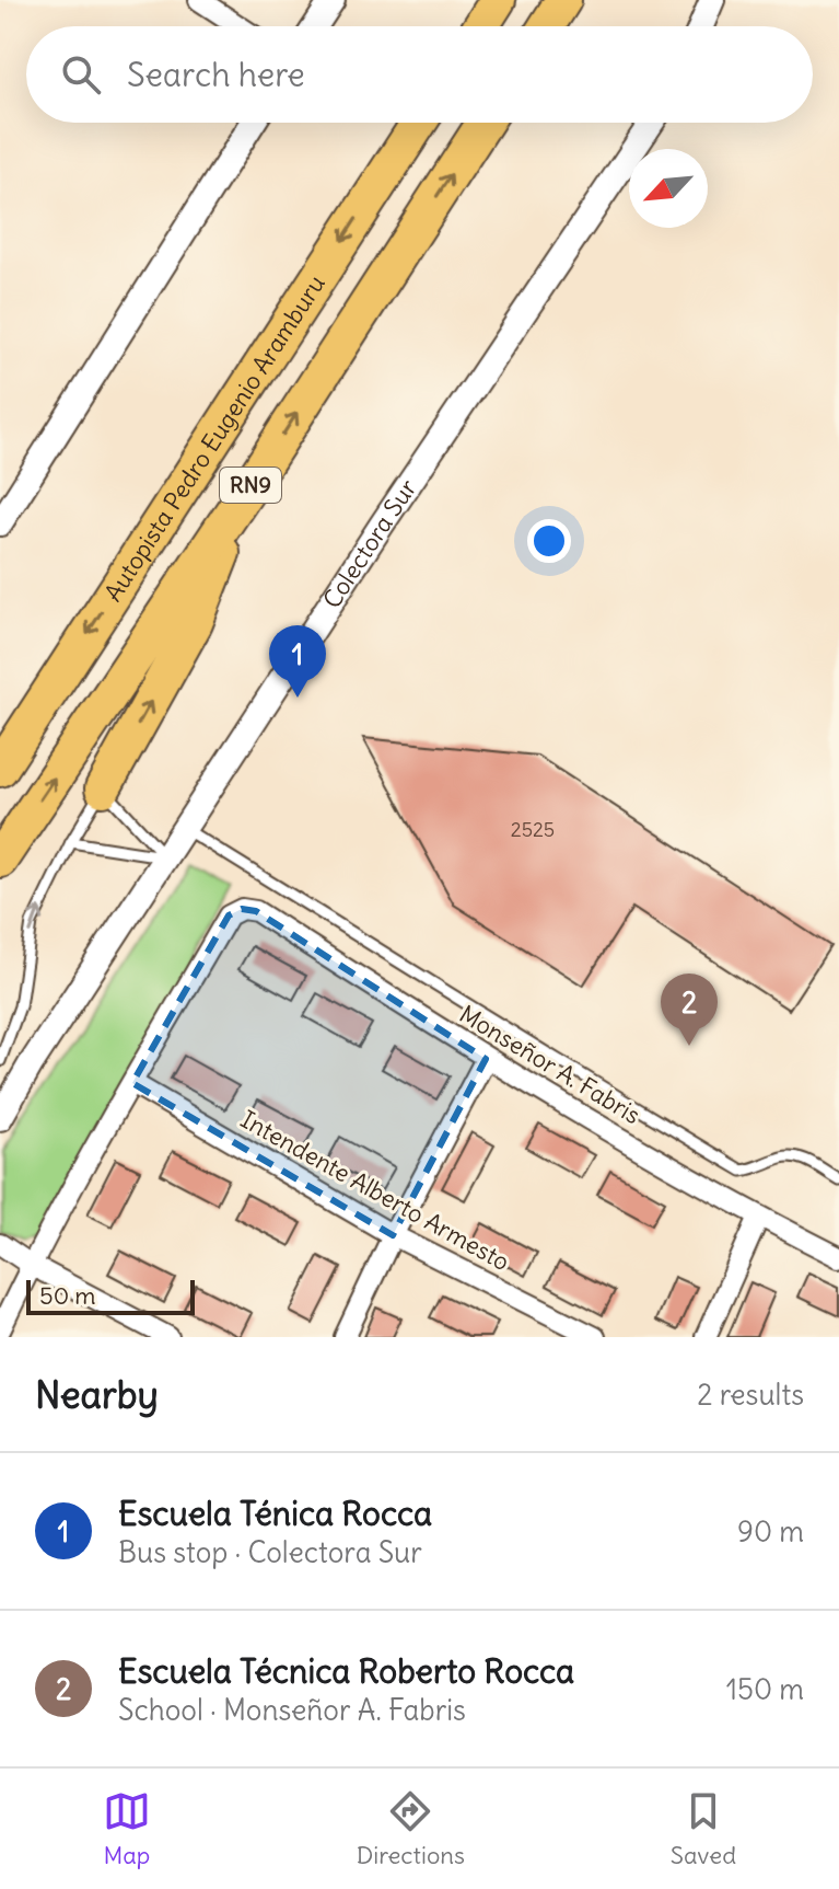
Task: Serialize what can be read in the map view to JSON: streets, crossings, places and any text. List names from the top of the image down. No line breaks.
{"streets":{"highway":["Autopista Pedro Eugenio Aramburu","RN9"],"street":["Colectora Sur","Monseñor A. Fabris","Intendente Alberto Armesto"]},"crossings":[["Monseñor A. Fabris","Intendente Alberto Armesto"]],"house_numbers":["2525"],"scale_bar":"50 m","north":"bottom left","page":{"search":"Search here","pins":["1","2"],"scale":"50 m","heading":["Nearby","2 results"],"list":[{"mark":"1","name":"Escuela Ténica Rocca","note":"Bus stop · Colectora Sur","value":"90 m"},{"mark":"2","name":"Escuela Técnica Roberto Rocca","note":"School · Monseñor A. Fabris","value":"150 m"}],"nav":["Map","Directions","Saved"]}}
